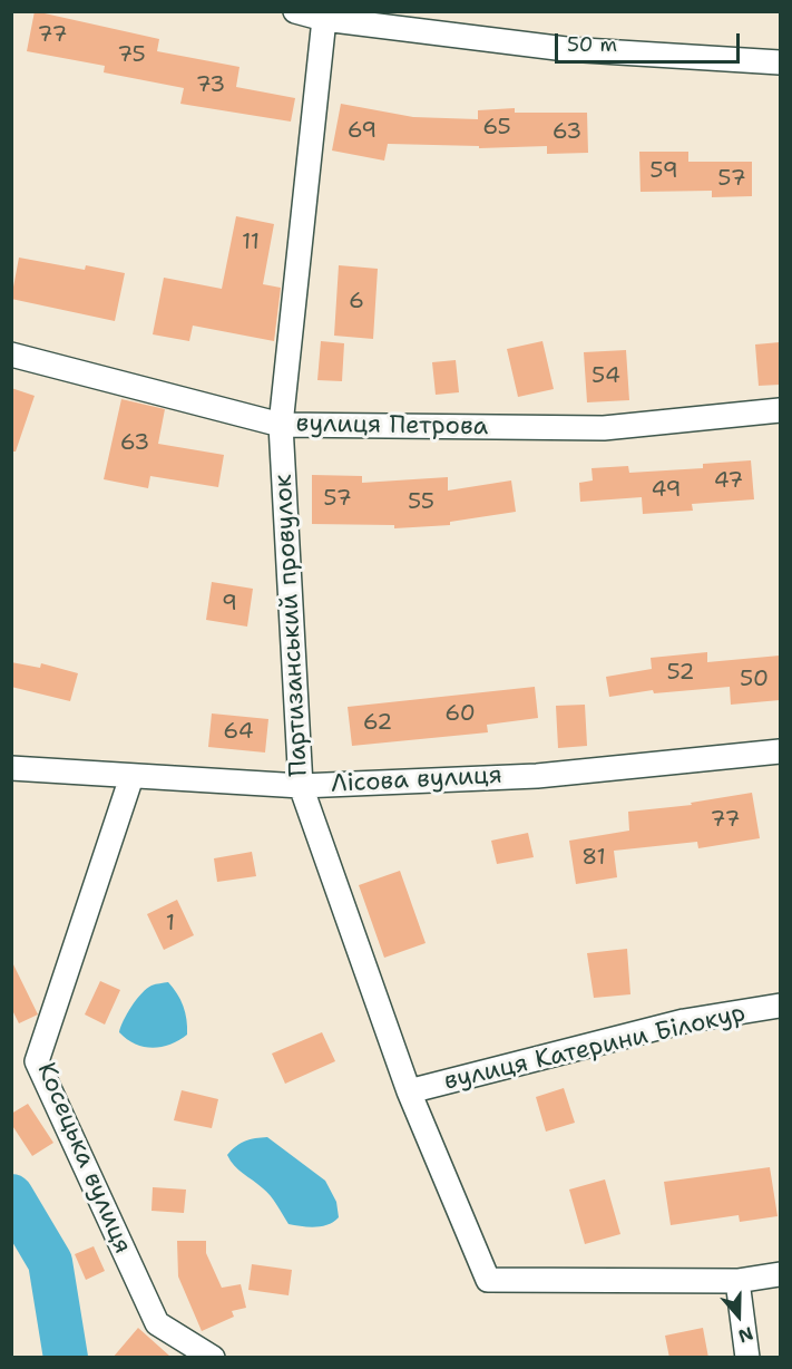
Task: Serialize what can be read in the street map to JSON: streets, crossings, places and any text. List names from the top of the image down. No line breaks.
{"streets":{"street":["вулиця Петрова","Партизанський провулок","Лісова вулиця","вулиця Катерини Білокур","Косецька вулиця"]},"crossings":[["вулиця Петрова","Партизанський провулок"],["Партизанський провулок","Лісова вулиця"],["Партизанський провулок","вулиця Катерини Білокур"],["Лісова вулиця","Косецька вулиця"]],"house_numbers":["77","75","73","65","69","63","59","57","11","6","54","63","47","49","57","55","9","52","50","60","62","64","77","81","1"],"scale_bar":"50 m","north":"bottom"}
